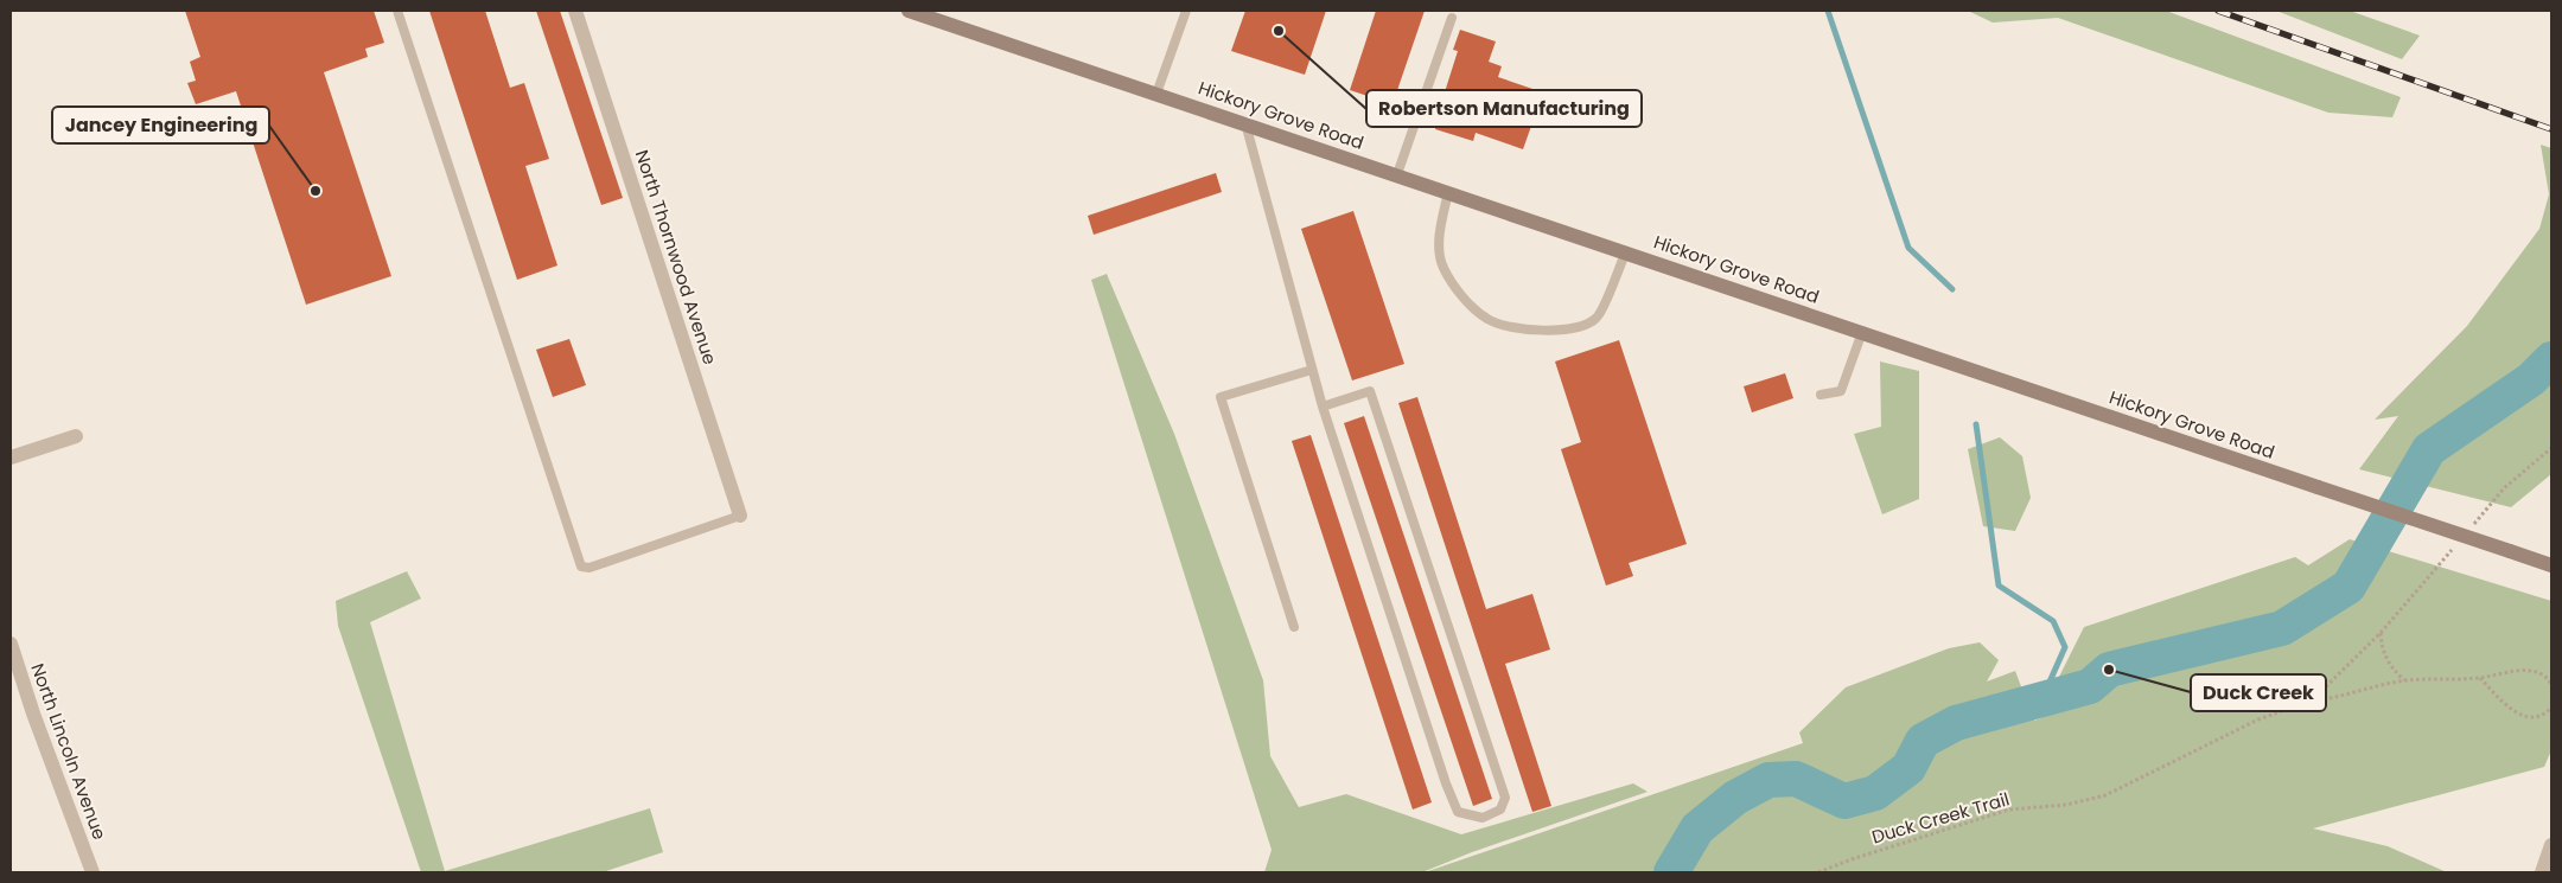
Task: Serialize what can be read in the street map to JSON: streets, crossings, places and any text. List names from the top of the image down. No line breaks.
{"streets":{"main road":["Hickory Grove Road"],"street":["North Thornwood Avenue","North Lincoln Avenue"],"path":["Duck Creek Trail"]},"places":["Robertson Manufacturing","Jancey Engineering","Duck Creek"]}
